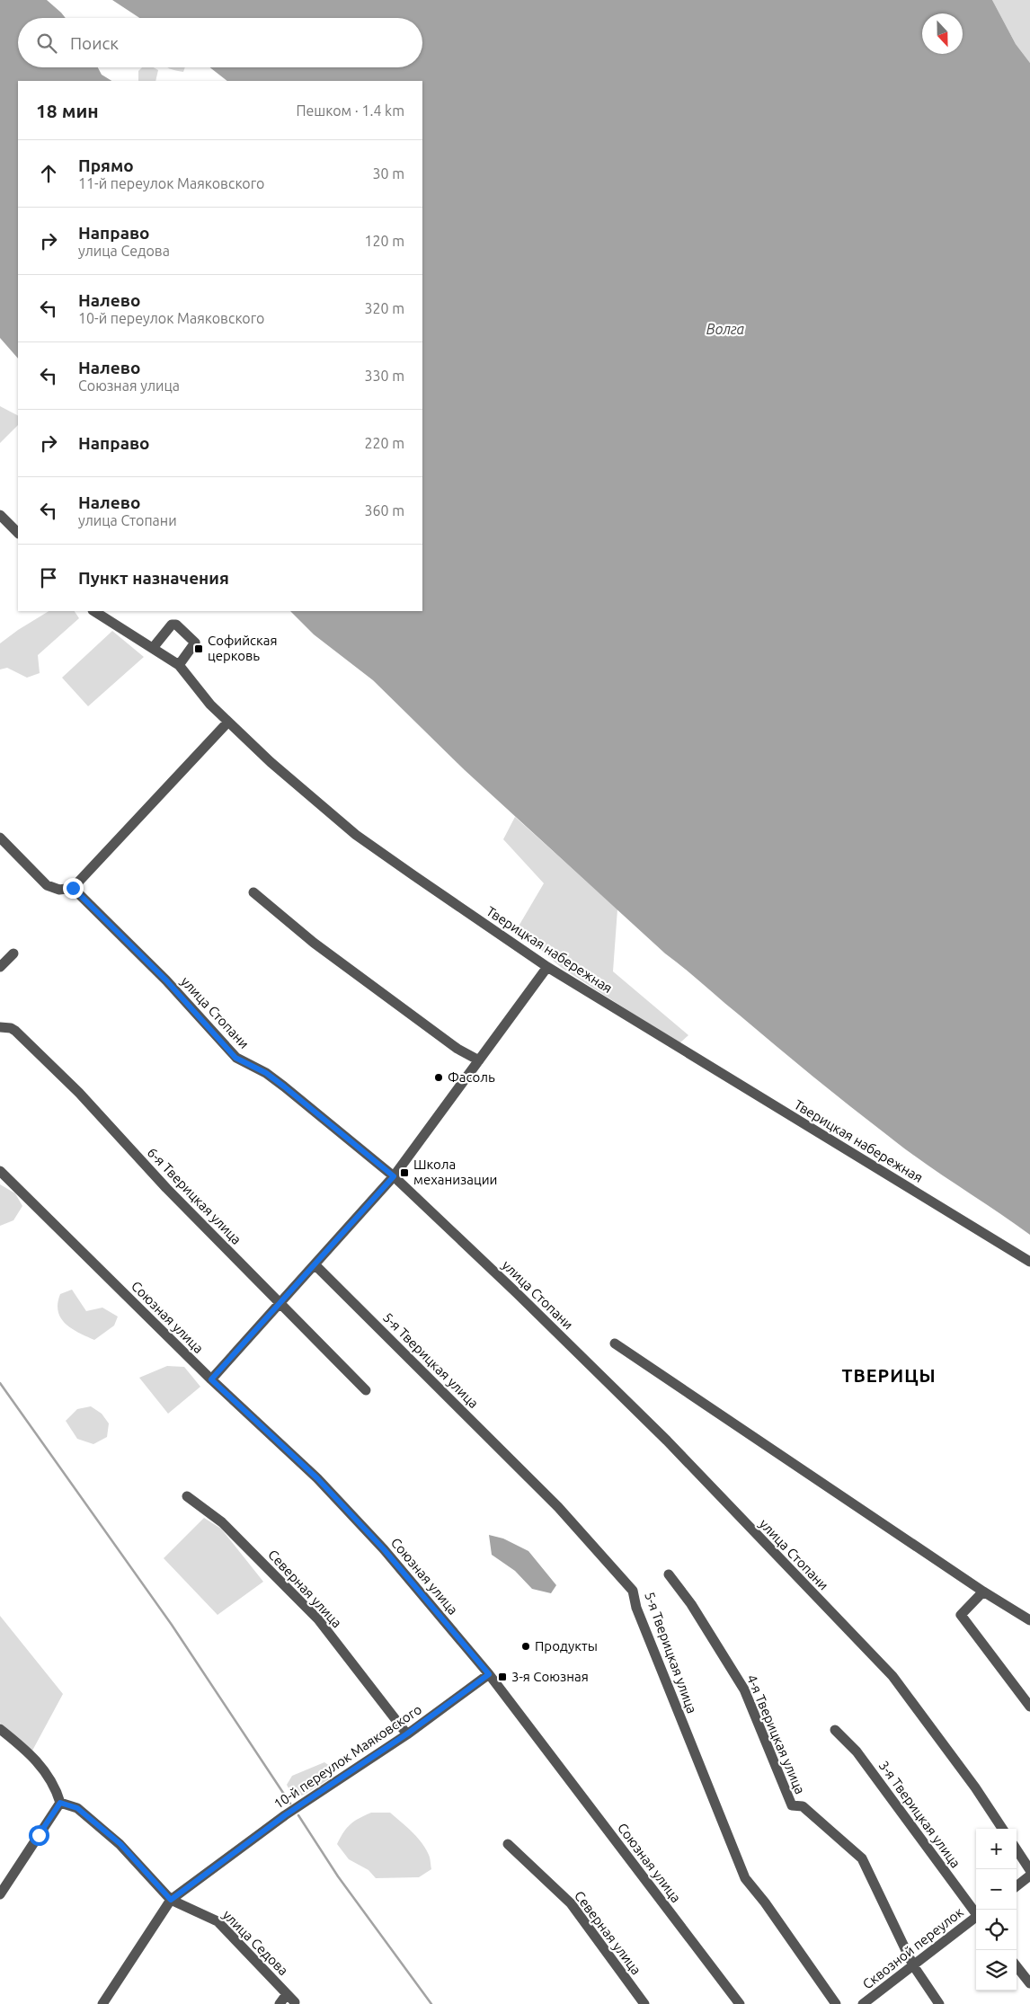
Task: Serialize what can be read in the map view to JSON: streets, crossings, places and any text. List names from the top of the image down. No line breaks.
{"streets":{"street":["Тверицкая набережная","улица Стопани","6-я Тверицкая улица","Союзная улица","5-я Тверицкая улица","Северная улица","4-я Тверицкая улица","10-й переулок Маяковского","3-я Тверицкая улица","улица Седова","Сквозной переулок"]},"crossings":[["Союзная улица","10-й переулок Маяковского"],["Северная улица","10-й переулок Маяковского"],["4-я Тверицкая улица","Сквозной переулок"],["10-й переулок Маяковского","улица Седова"]],"districts":["ТВЕРИЦЫ"],"water":["Волга"],"places":{"transit":["Софийская церковь","Школа механизации","3-я Союзная"],"other":["Фасоль","Продукты"]},"north":"bottom","page":{"search":"Поиск","heading":["18 мин","Пешком · 1.4 km"],"list":[["Прямо","11-й переулок Маяковского","30 m"],["Направо","улица Седова","120 m"],["Налево","10-й переулок Маяковского","320 m"],["Налево","Союзная улица","330 m"],["Направо","220 m"],["Налево","улица Стопани","360 m"],"Пункт назначения"],"map_buttons":["+","−"]}}
